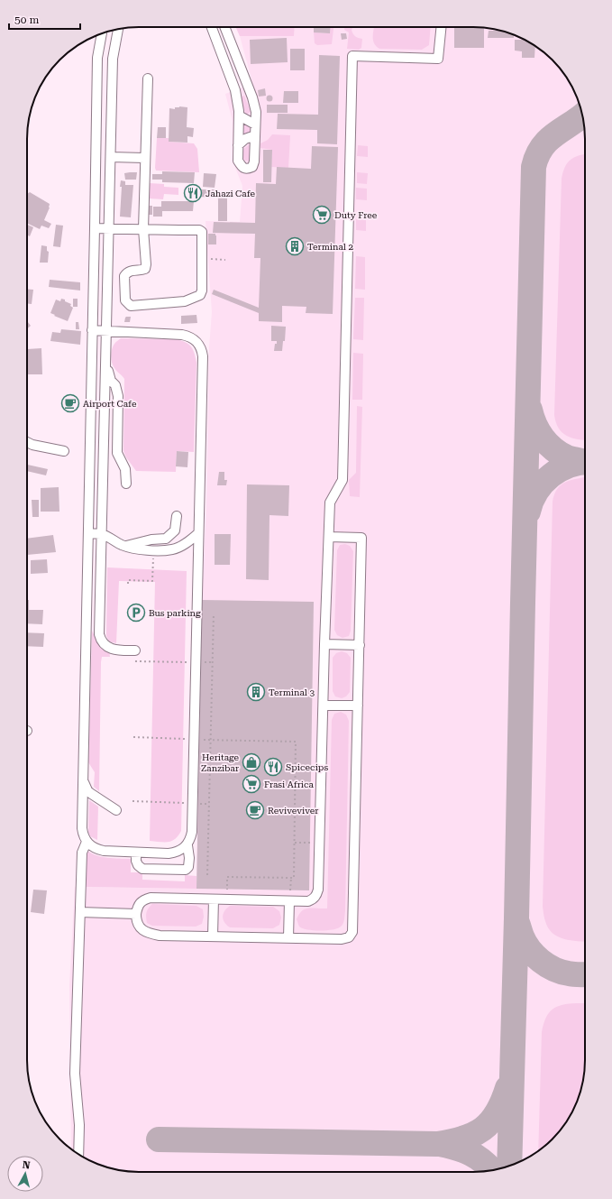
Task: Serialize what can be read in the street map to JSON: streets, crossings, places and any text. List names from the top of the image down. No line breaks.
{"places":{"restaurant":["Jahazi Cafe","Spicecips"],"supermarket":["Duty Free","Frasi Africa"],"building":["Terminal 2","Terminal 3"],"cafe":["Airport Cafe","Reviveviver"],"parking":["Bus parking"],"shop":["Heritage Zanzibar"]},"scale_bar":"50 m","north":"top"}
